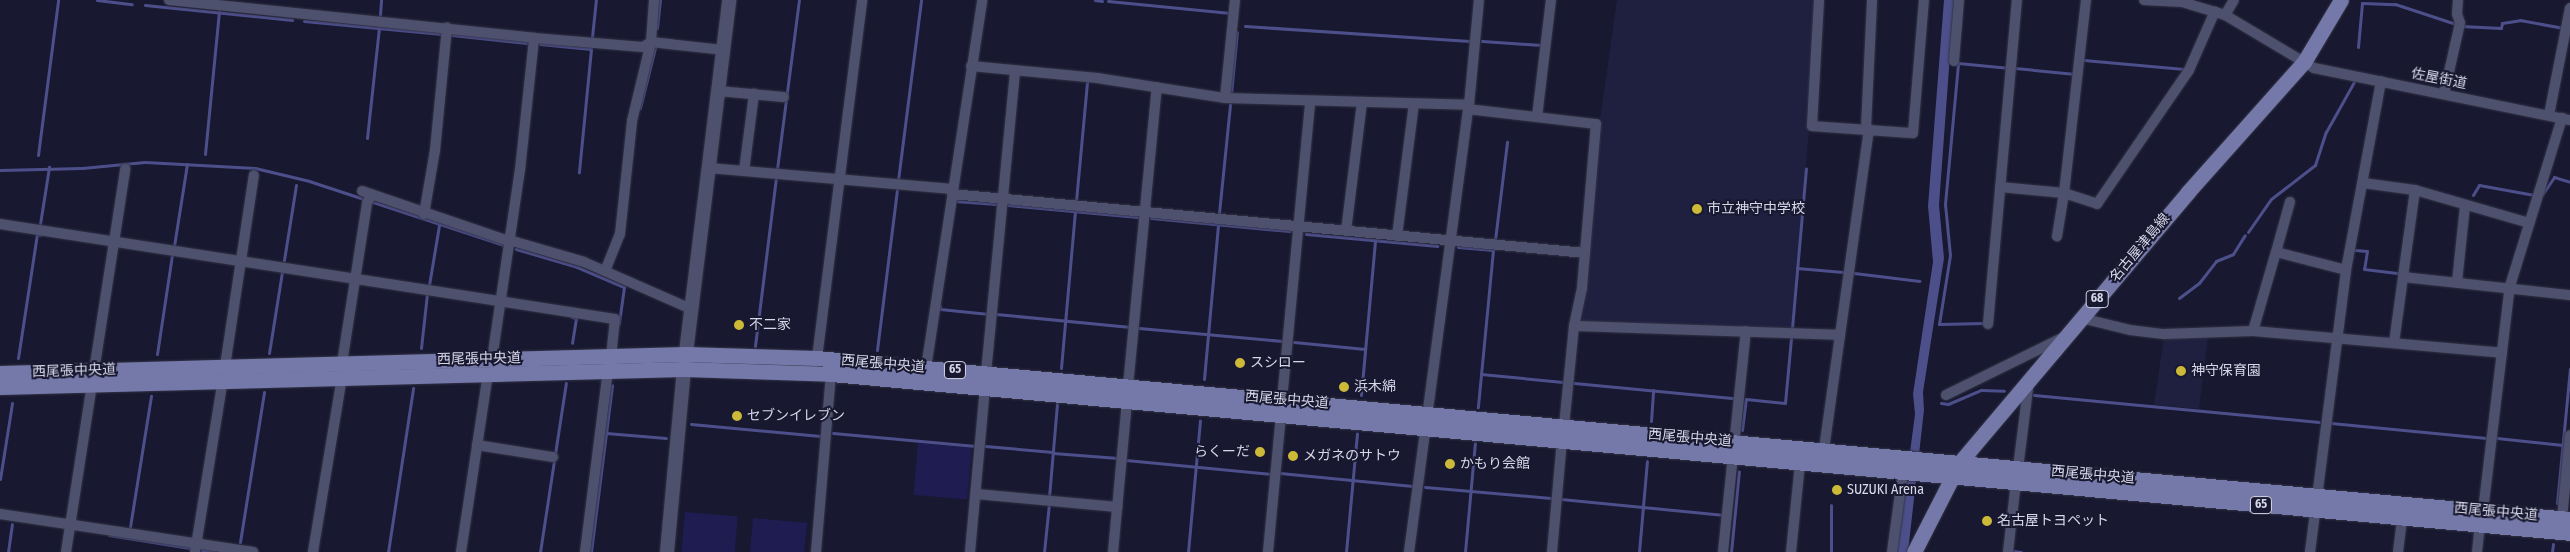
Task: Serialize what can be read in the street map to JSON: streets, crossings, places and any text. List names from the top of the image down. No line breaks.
{"streets":{"main road":["名古屋津島線","68","西尾張中央道","65"],"street":["佐屋街道"]},"crossings":[["佐屋街道","名古屋津島線"],["名古屋津島線","西尾張中央道"]],"places":["市立神守中学校","不二家","スシロー","神守保育園","浜木綿","セブンイレブン","らくーだ","メガネのサトウ","かもり会館","SUZUKI Arena","名古屋トヨペット"]}
